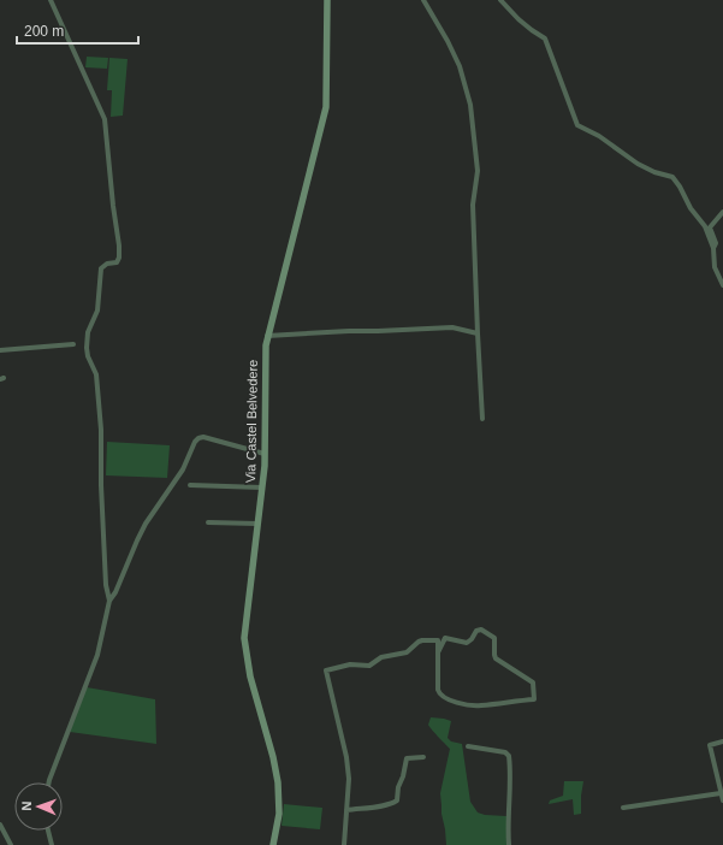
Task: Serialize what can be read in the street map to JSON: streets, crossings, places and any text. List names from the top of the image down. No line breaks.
{"streets":{"street":["Via Castel Belvedere"]},"scale_bar":"200 m","north":"left"}
